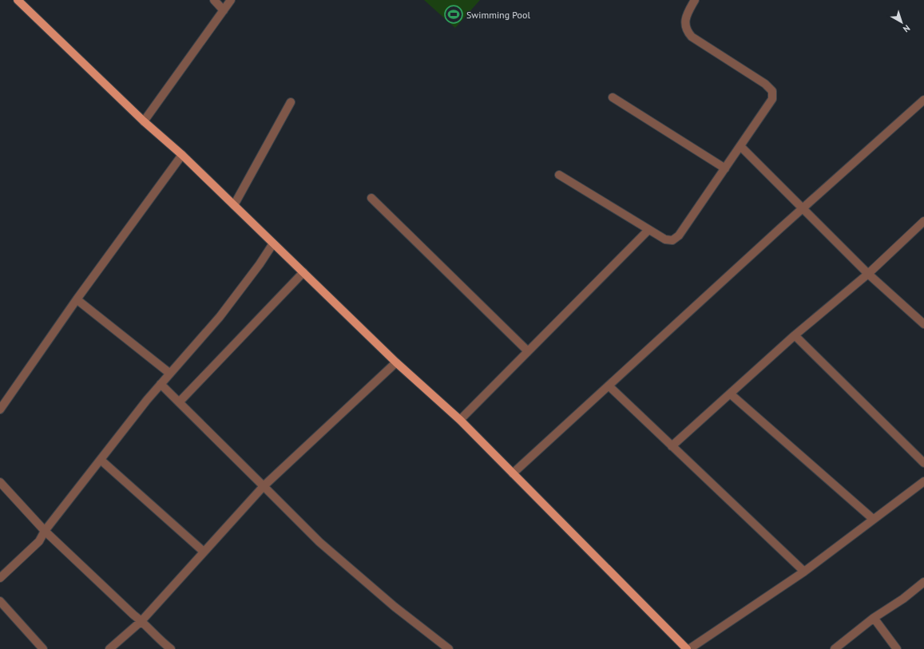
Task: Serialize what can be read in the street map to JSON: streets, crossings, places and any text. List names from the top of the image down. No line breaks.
{"places":{"sports":["Swimming Pool"]},"north":"bottom right"}
